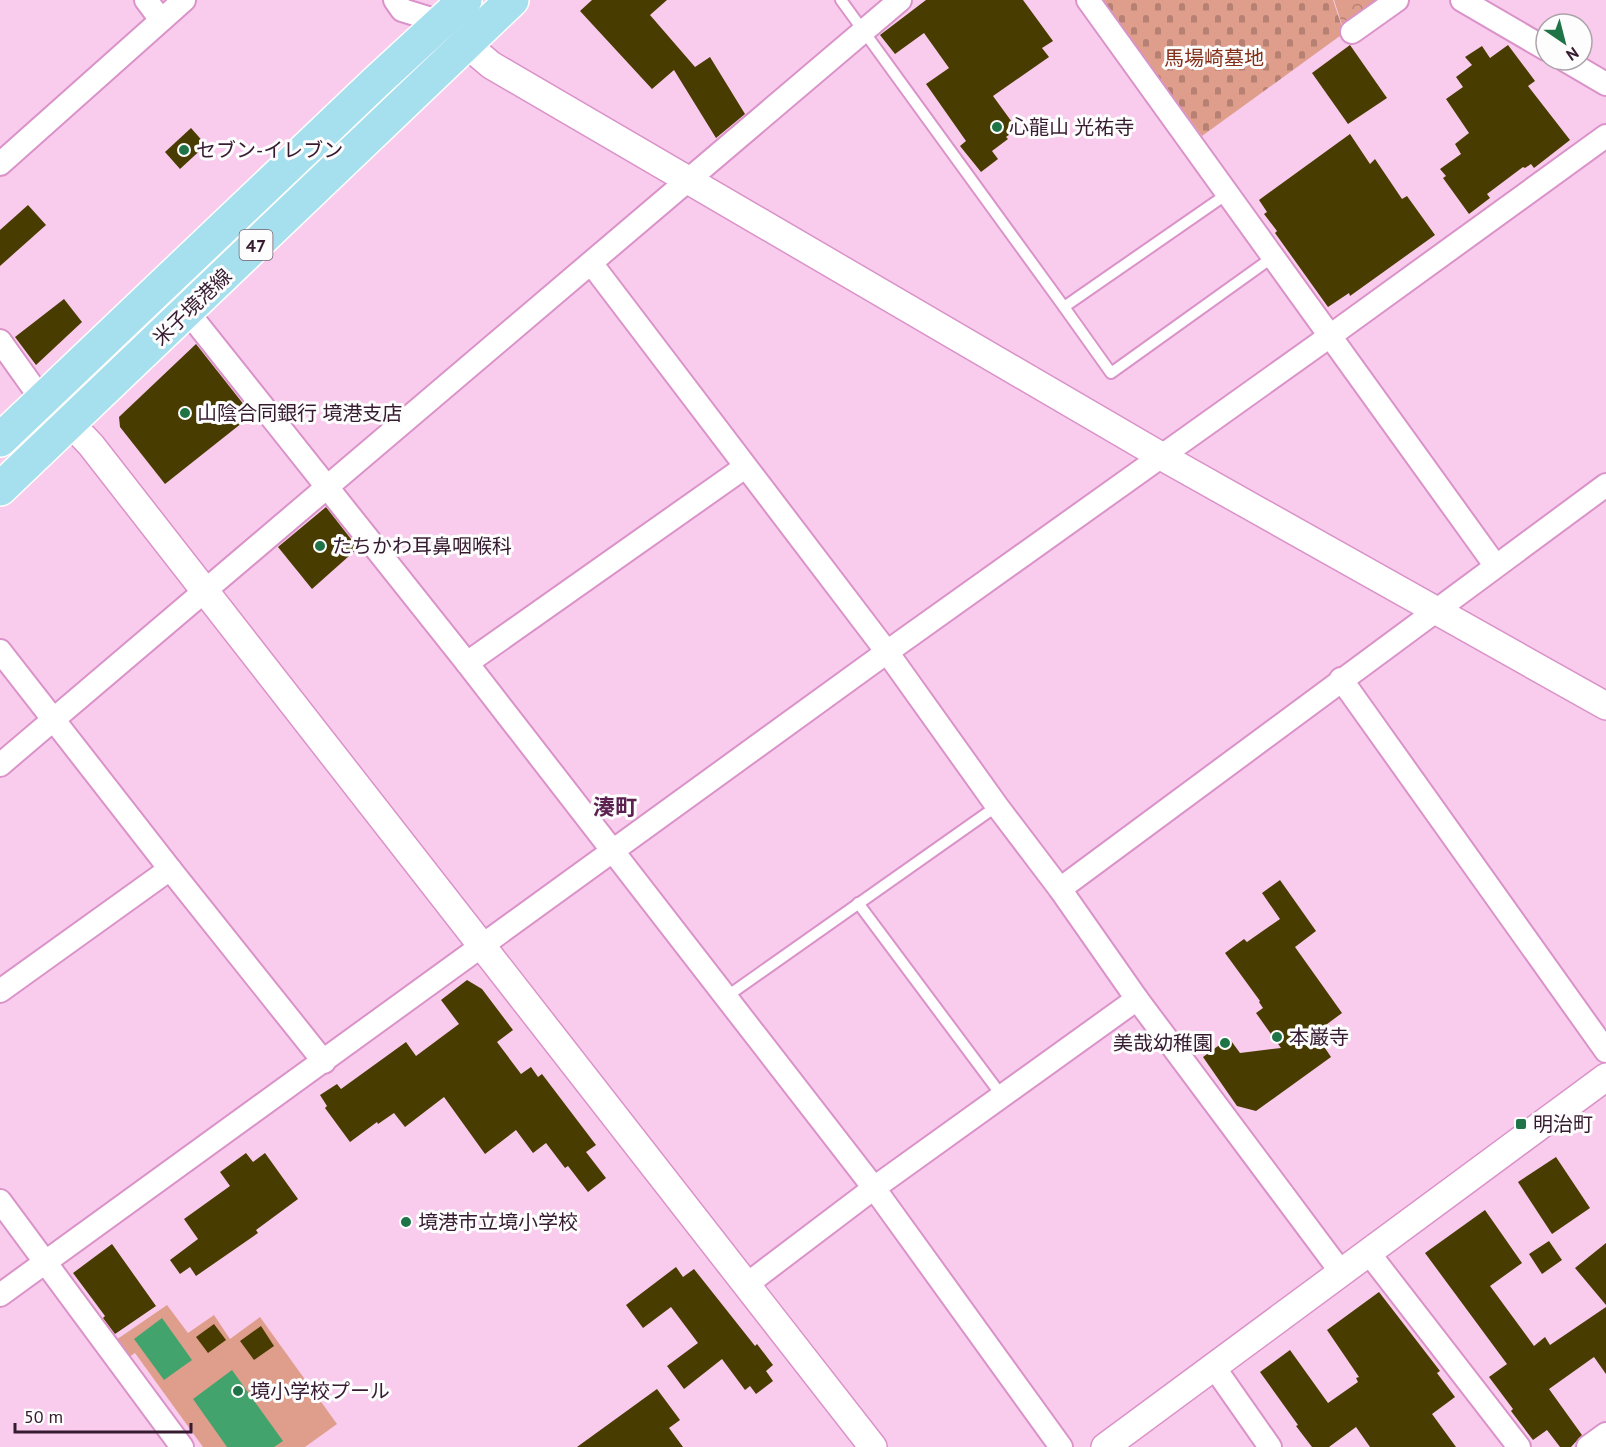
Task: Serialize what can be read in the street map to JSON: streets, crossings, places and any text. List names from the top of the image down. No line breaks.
{"streets":{"main road":["47","米子境港線"]},"districts":["湊町"],"parks":["馬場崎墓地"],"places":{"other":["心龍山 光祐寺","セブン-イレブン","山陰合同銀行 境港支店","たちかわ耳鼻咽喉科","本巌寺","美哉幼稚園","境港市立境小学校","境小学校プール"],"transit":["明治町"]},"scale_bar":"50 m","north":"bottom right"}
